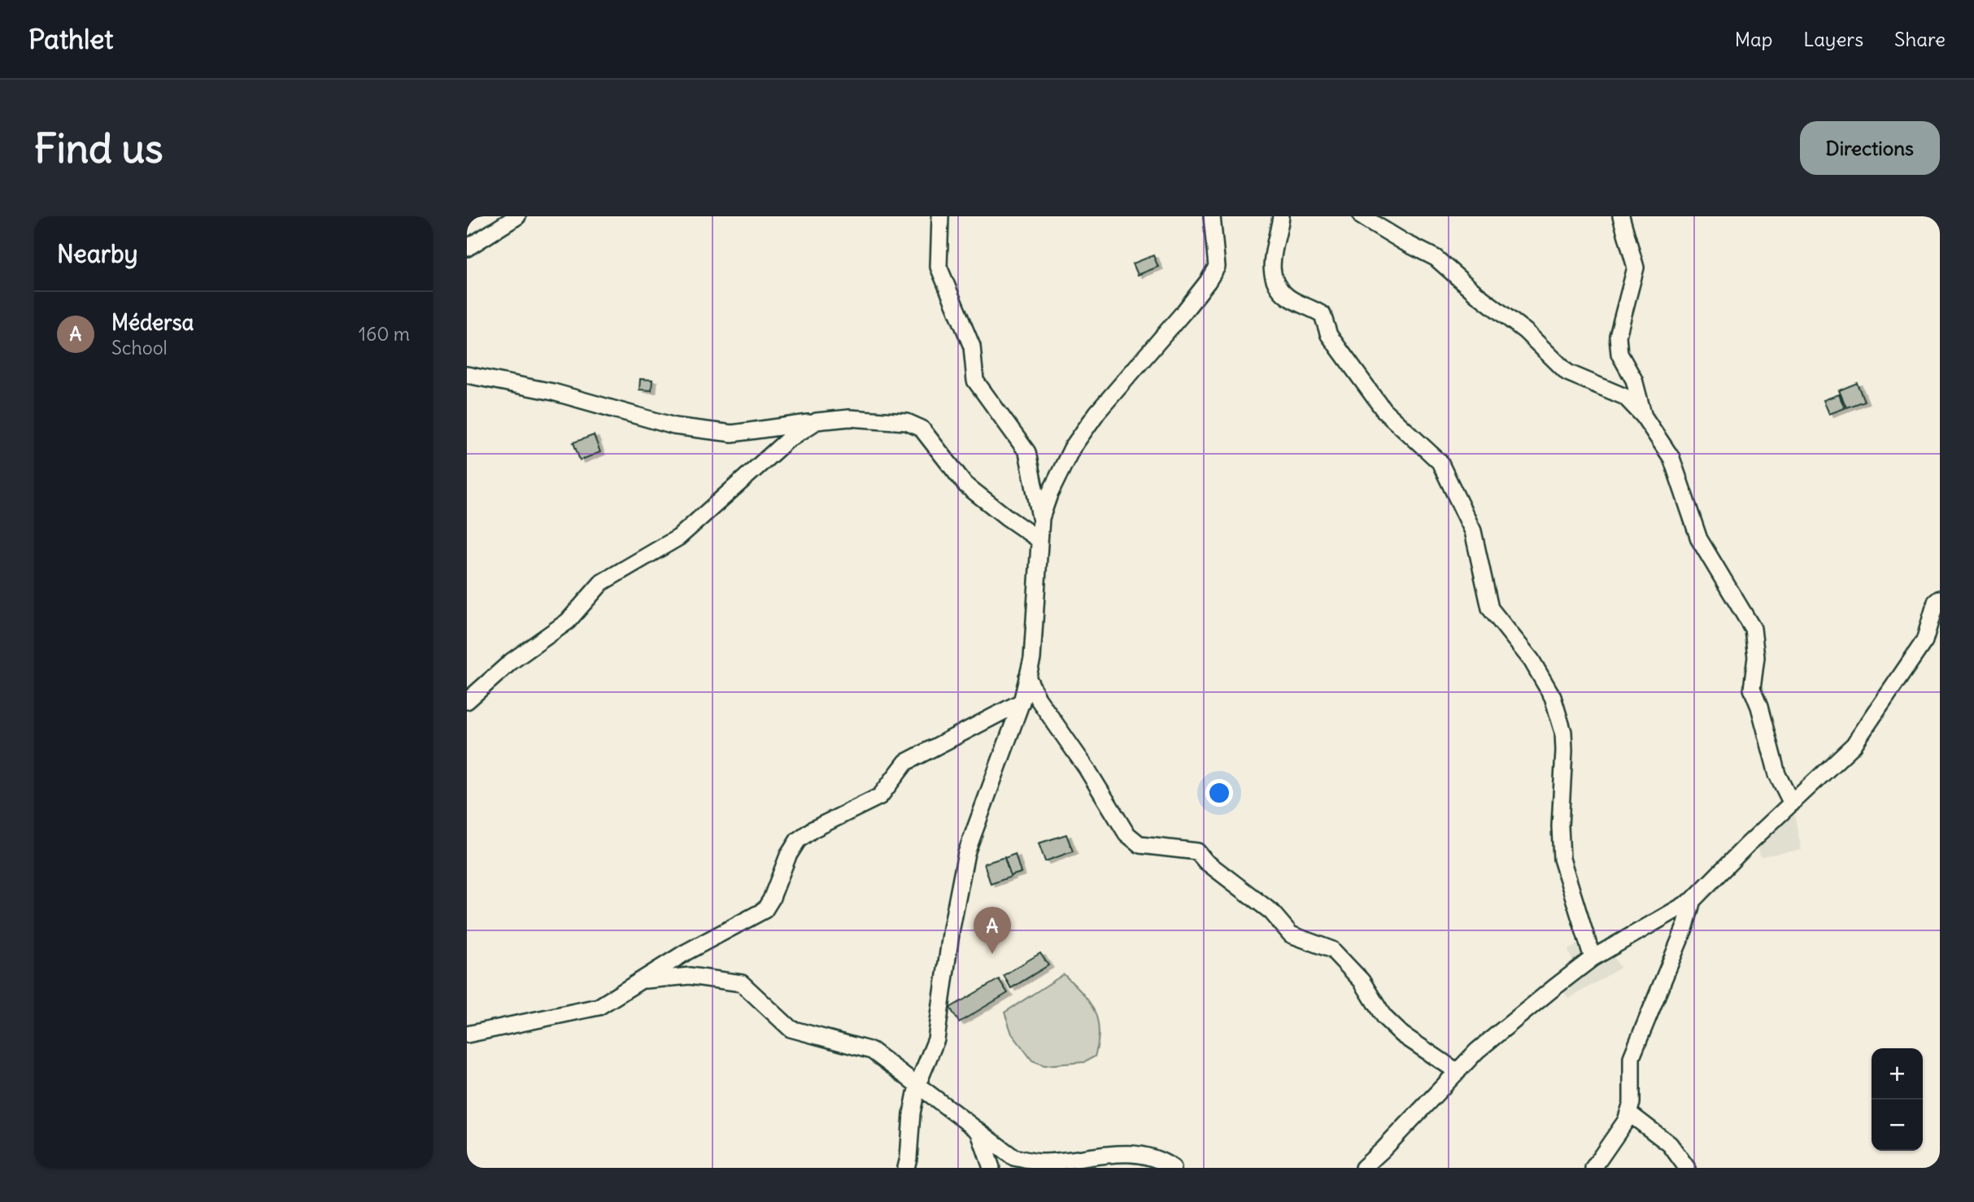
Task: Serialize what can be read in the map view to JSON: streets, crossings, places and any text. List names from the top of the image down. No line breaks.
{"page":{"header":"Pathlet","nav":["Map","Layers","Share"],"buttons":"Directions","title":"Find us","heading":"Nearby","list":[{"mark":"A","name":"Médersa","note":"School","value":"160 m"}],"pins":"A","map_buttons":["+","−"]}}
